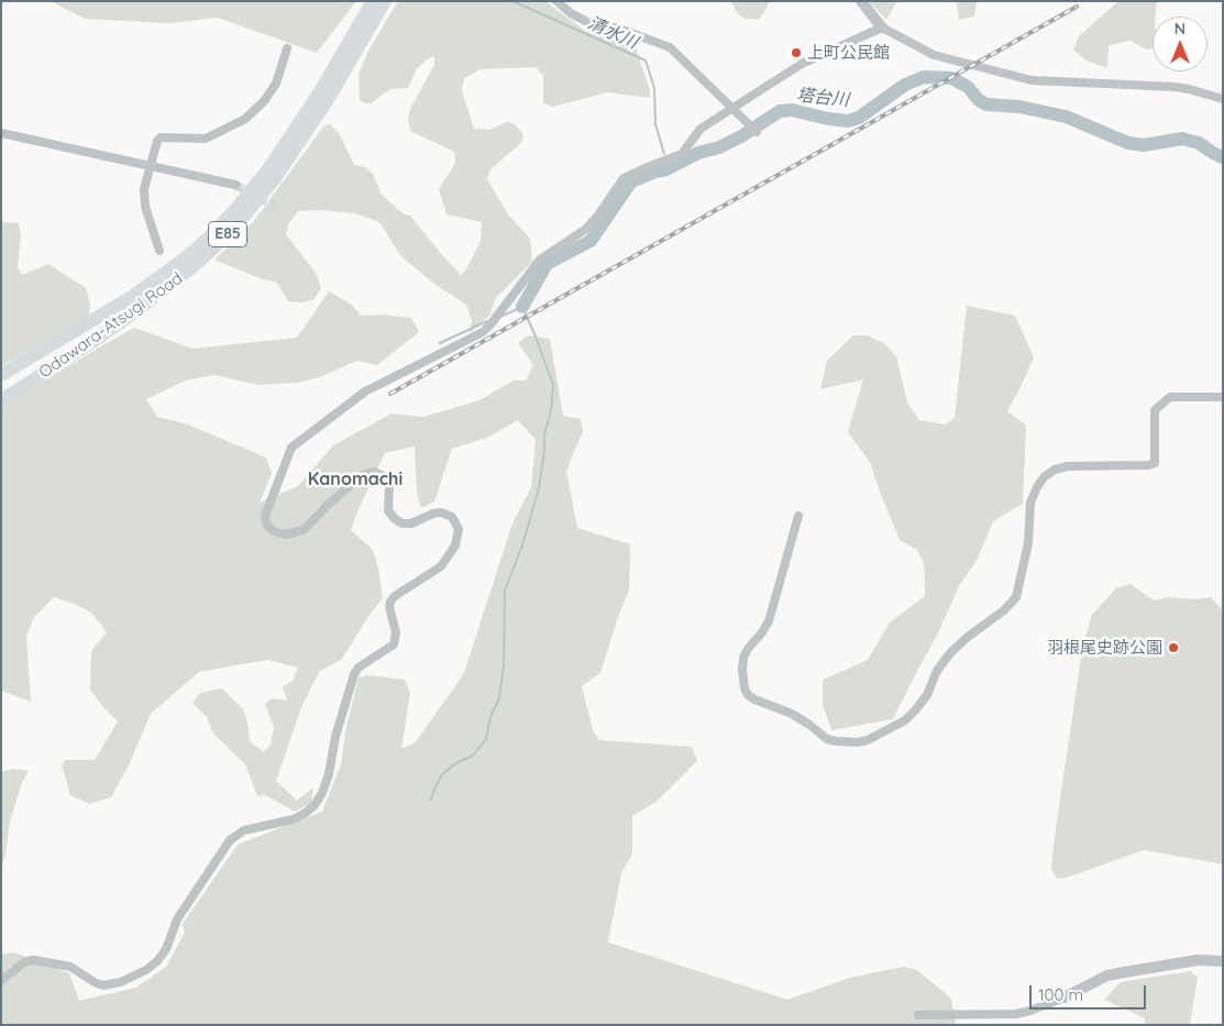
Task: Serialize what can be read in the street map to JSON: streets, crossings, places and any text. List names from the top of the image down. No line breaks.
{"streets":{"highway":["E85","Odawara-Atsugi Road"]},"districts":["Kanomachi"],"water":["清水川","塔台川"],"places":["上町公民館","羽根尾史跡公園"],"scale_bar":"100 m","north":"top"}
